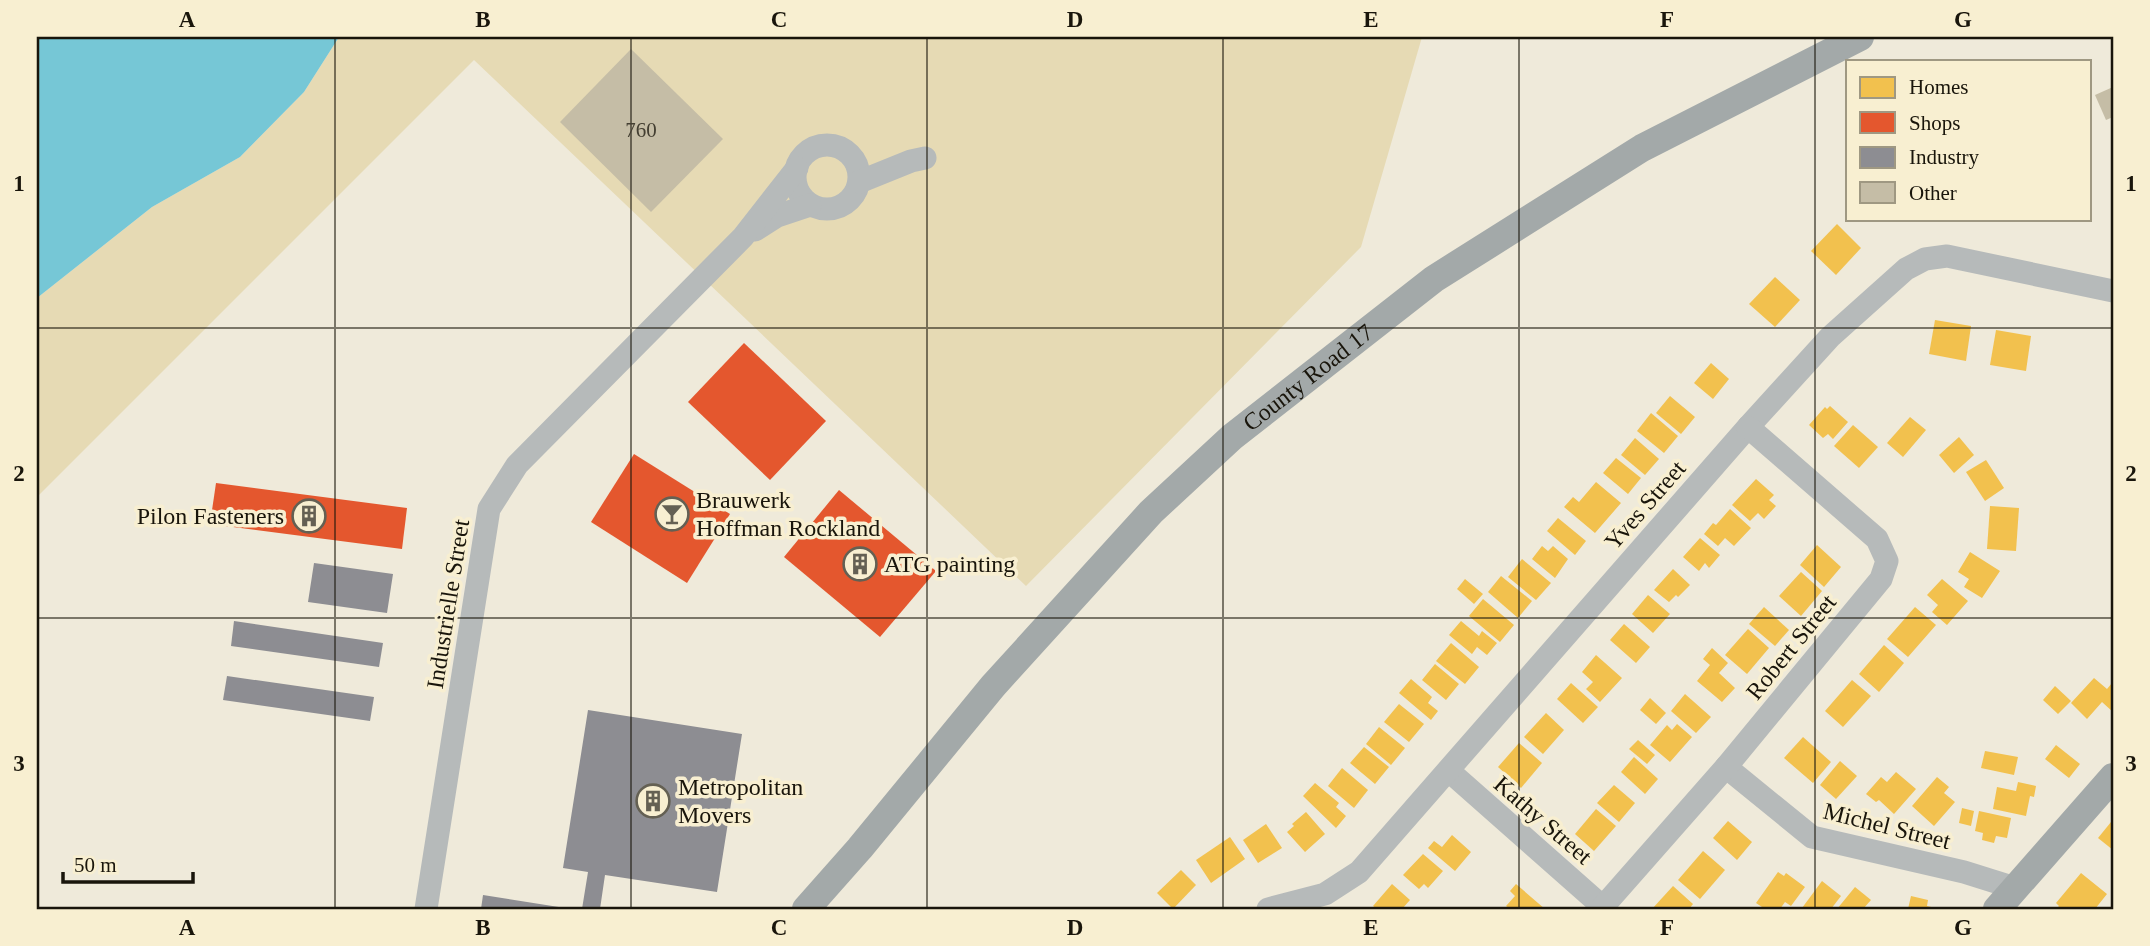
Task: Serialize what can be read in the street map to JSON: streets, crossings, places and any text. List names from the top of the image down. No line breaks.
{"streets":{"main road":["County Road 17"],"street":["Yves Street","Industrielle Street","Robert Street","Kathy Street","Michel Street"]},"crossings":[["Yves Street","Robert Street"],["Yves Street","Kathy Street"],["Robert Street","Kathy Street"],["Robert Street","Michel Street"]],"places":{"bar":["Brauwerk Hoffman Rockland"],"building":["Pilon Fasteners","ATG painting","Metropolitan Movers"]},"house_numbers":["760"],"legend":["Homes","Shops","Industry","Other"],"scale_bar":"50 m","grid":{"columns":["A","B","C","D","E","F","G"],"rows":["1","2","3"]}}
